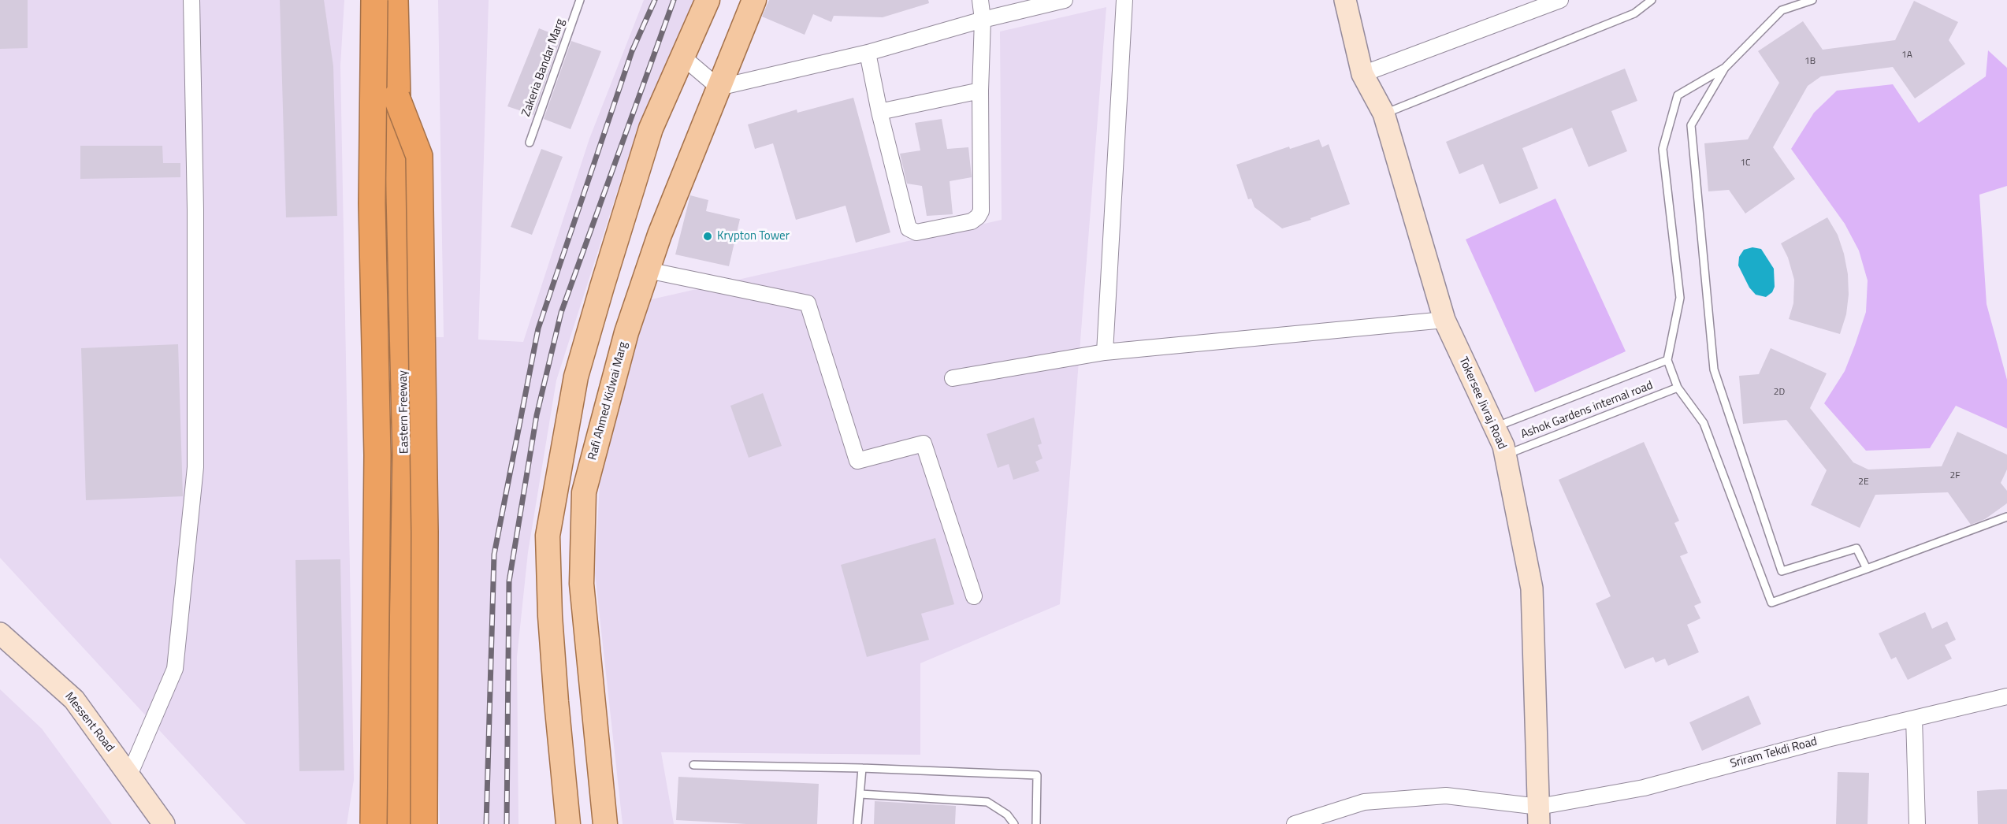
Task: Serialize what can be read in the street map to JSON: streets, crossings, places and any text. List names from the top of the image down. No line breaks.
{"streets":{"highway":["Eastern Freeway"],"main road":["Rafi Ahmed Kidwai Marg"],"street":["Tokersee Jivraj Road","Messent Road","Sriram Tekdi Road"],"lane":["Zakeria Bandar Marg","Ashok Gardens internal road"]},"crossings":[["Tokersee Jivraj Road","Ashok Gardens internal road"],["Tokersee Jivraj Road","Sriram Tekdi Road"]],"places":["Krypton Tower"],"house_numbers":["1A","1B","1C","2D","2F","2E"]}
